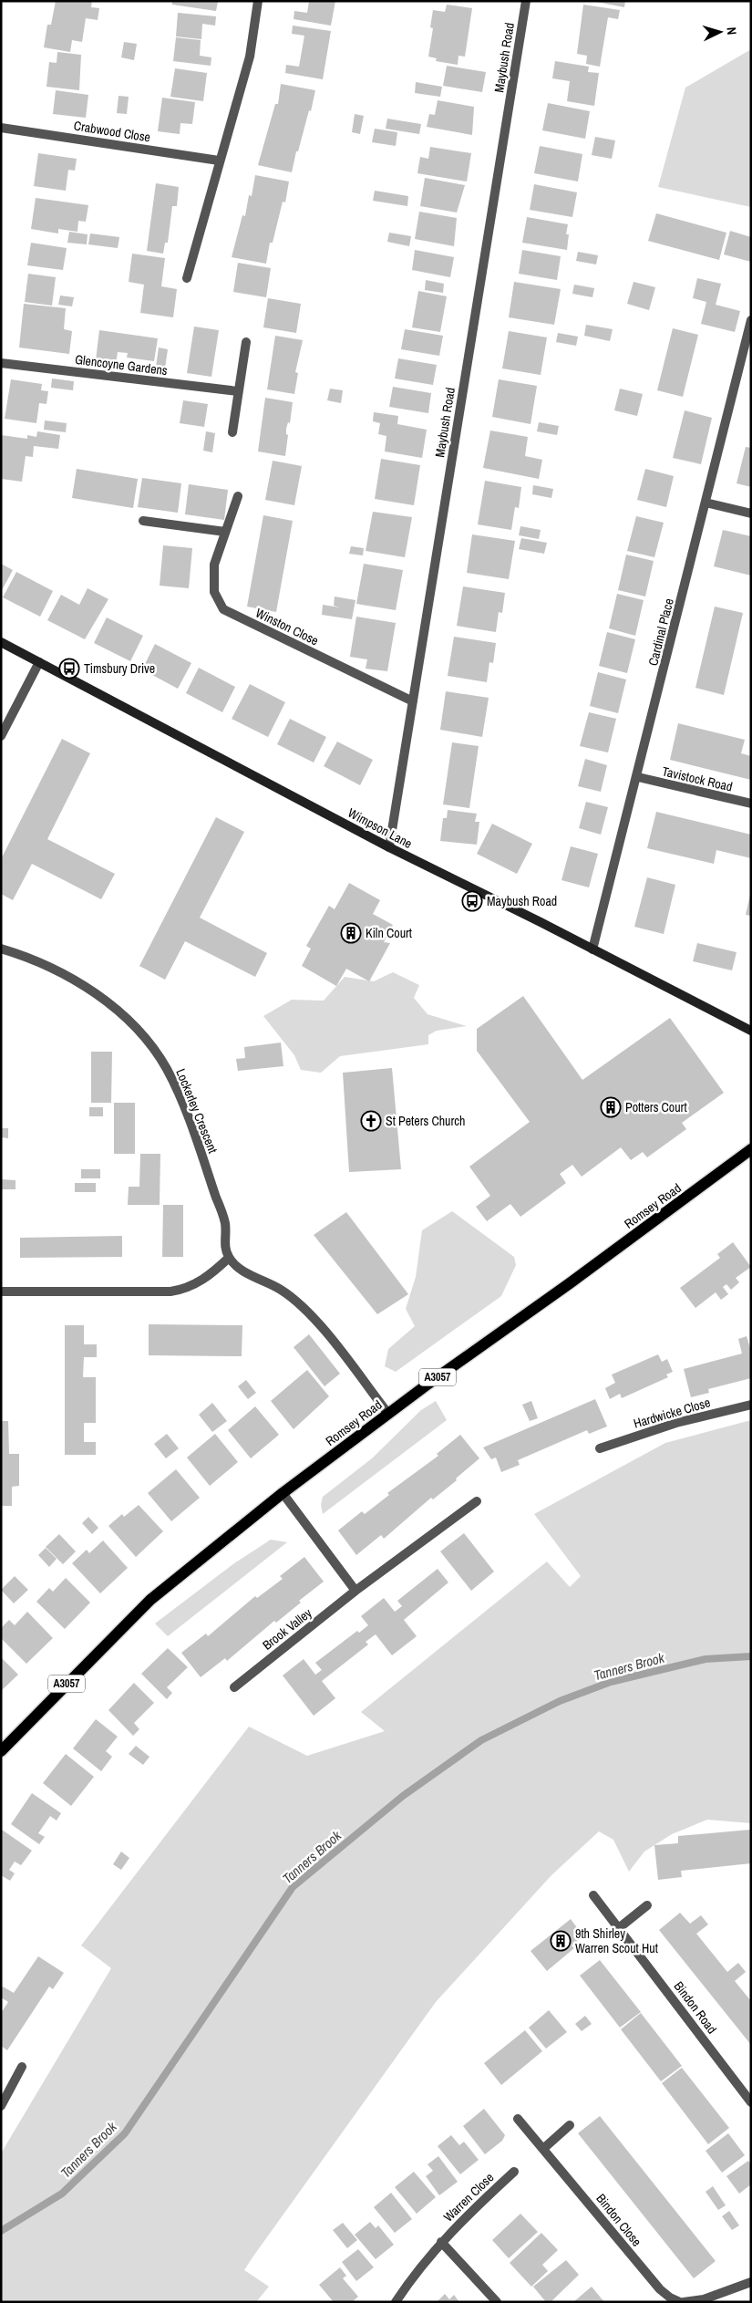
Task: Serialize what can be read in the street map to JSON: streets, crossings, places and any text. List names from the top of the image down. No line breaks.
{"streets":{"main road":["Romsey Road","A3057"],"street":["Maybush Road","Crabwood Close","Glencoyne Gardens","Winston Close","Cardinal Place","Tavistock Road","Wimpson Lane","Lockerley Crescent","Hardwicke Close","Brook Valley","Bindon Road","Warren Close","Bindon Close"]},"crossings":[["Maybush Road","Winston Close"],["Maybush Road","Wimpson Lane"],["Cardinal Place","Tavistock Road"],["Cardinal Place","Wimpson Lane"]],"water":["Tanners Brook"],"places":{"bus stop":["Timsbury Drive","Maybush Road"],"building":["Kiln Court","Potters Court","9th Shirley Warren Scout Hut"],"church":["St Peters Church"]},"north":"right"}
